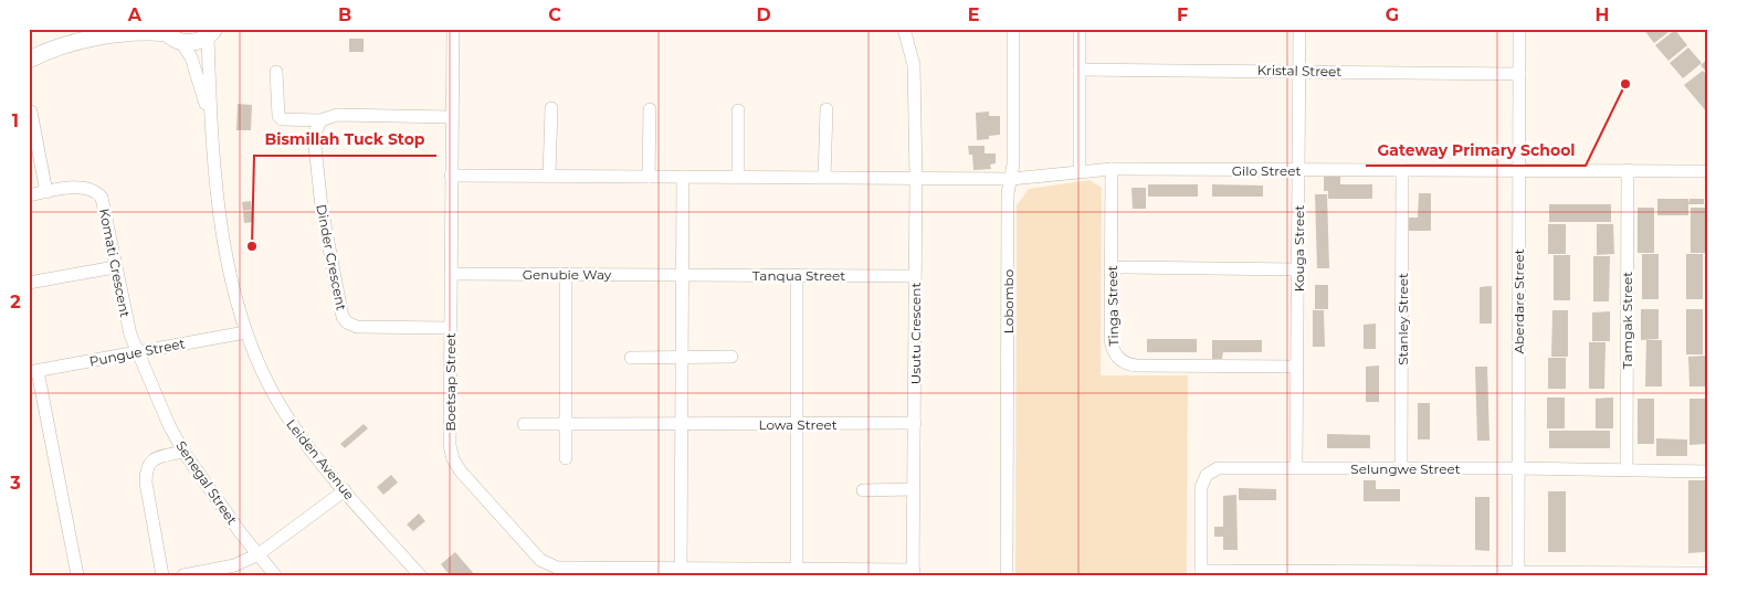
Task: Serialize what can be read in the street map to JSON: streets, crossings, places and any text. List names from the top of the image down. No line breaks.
{"streets":{"street":["Kristal Street","Gilo Street","Kouga Street","Dinder Crescent","Komati Crescent","Genubie Way","Tanqua Street","Lobombo","Aberdare Street","Tinga Street","Stanley Street","Tamgak Street","Usutu Crescent","Pungue Street","Boetsap Street","Lowa Street","Leiden Avenue","Selungwe Street","Senegal Street"]},"crossings":[["Kristal Street","Kouga Street"],["Kristal Street","Aberdare Street"],["Gilo Street","Kouga Street"],["Gilo Street","Lobombo"],["Gilo Street","Aberdare Street"],["Gilo Street","Tinga Street"],["Gilo Street","Stanley Street"],["Gilo Street","Tamgak Street"],["Gilo Street","Usutu Crescent"],["Gilo Street","Boetsap Street"],["Kouga Street","Tinga Street"],["Kouga Street","Selungwe Street"],["Dinder Crescent","Boetsap Street"],["Komati Crescent","Pungue Street"],["Komati Crescent","Senegal Street"],["Genubie Way","Tanqua Street"],["Genubie Way","Boetsap Street"],["Tanqua Street","Usutu Crescent"],["Aberdare Street","Selungwe Street"],["Stanley Street","Selungwe Street"],["Tamgak Street","Selungwe Street"],["Usutu Crescent","Boetsap Street"],["Usutu Crescent","Lowa Street"],["Pungue Street","Leiden Avenue"],["Pungue Street","Senegal Street"]],"places":["Gateway Primary School","Bismillah Tuck Stop"],"grid":{"columns":["A","B","C","D","E","F","G","H"],"rows":["1","2","3"]}}
